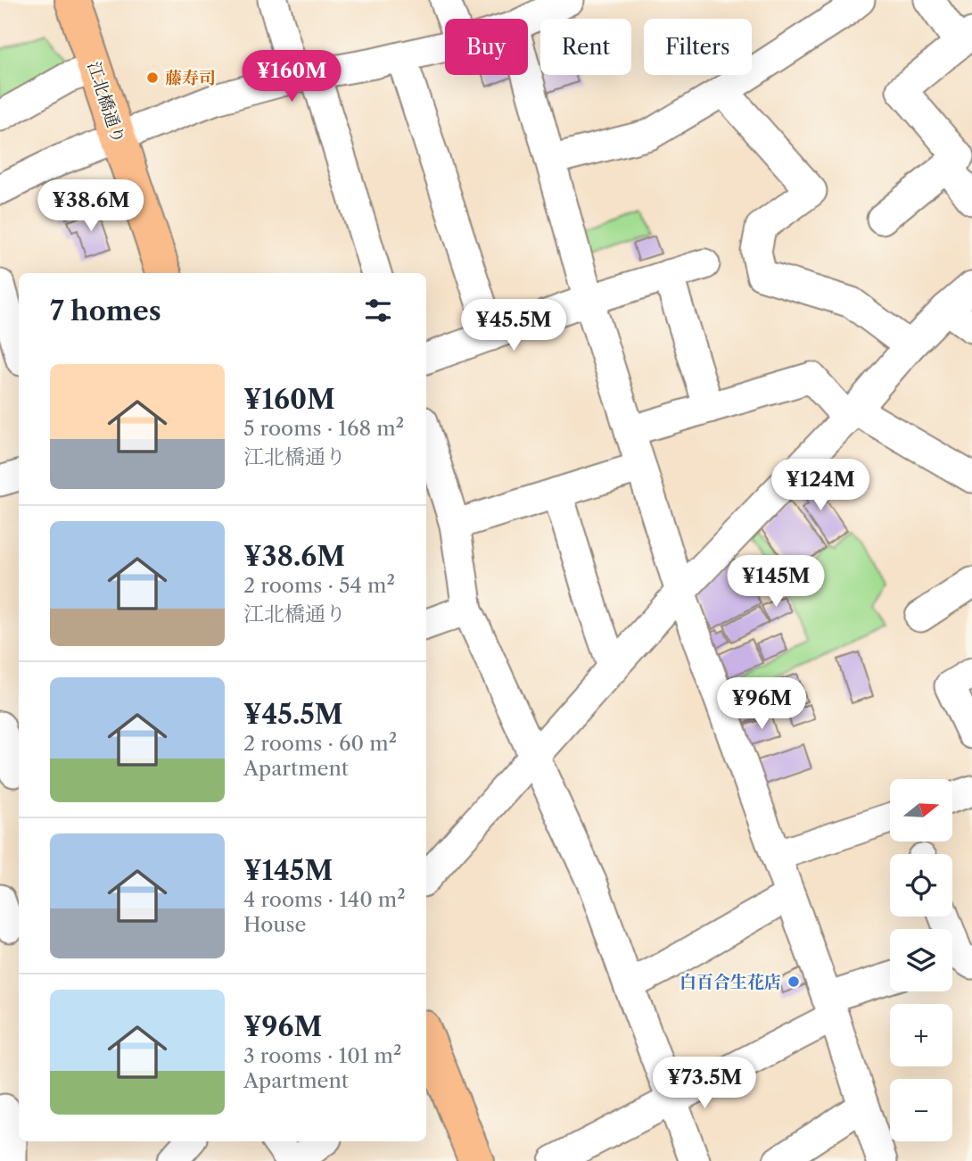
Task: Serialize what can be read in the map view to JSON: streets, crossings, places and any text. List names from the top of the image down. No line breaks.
{"streets":{"main road":["江北橋通り"]},"places":["藤寿司","白百合生花店"],"north":"right","page":{"chip":["Buy","Rent","Filters"],"price":["¥160M","¥38.6M","¥45.5M","¥124M","¥145M","¥96M","¥73.5M"],"heading":"7 homes","list":[{"name":"¥160M","note":"5 rooms · 168 m² · 江北橋通り"},{"name":"¥38.6M","note":"2 rooms · 54 m² · 江北橋通り"},{"name":"¥45.5M","note":"2 rooms · 60 m² · Apartment"},{"name":"¥145M","note":"4 rooms · 140 m² · House"},{"name":"¥96M","note":"3 rooms · 101 m² · Apartment"}],"map_buttons":["+","−"]}}
